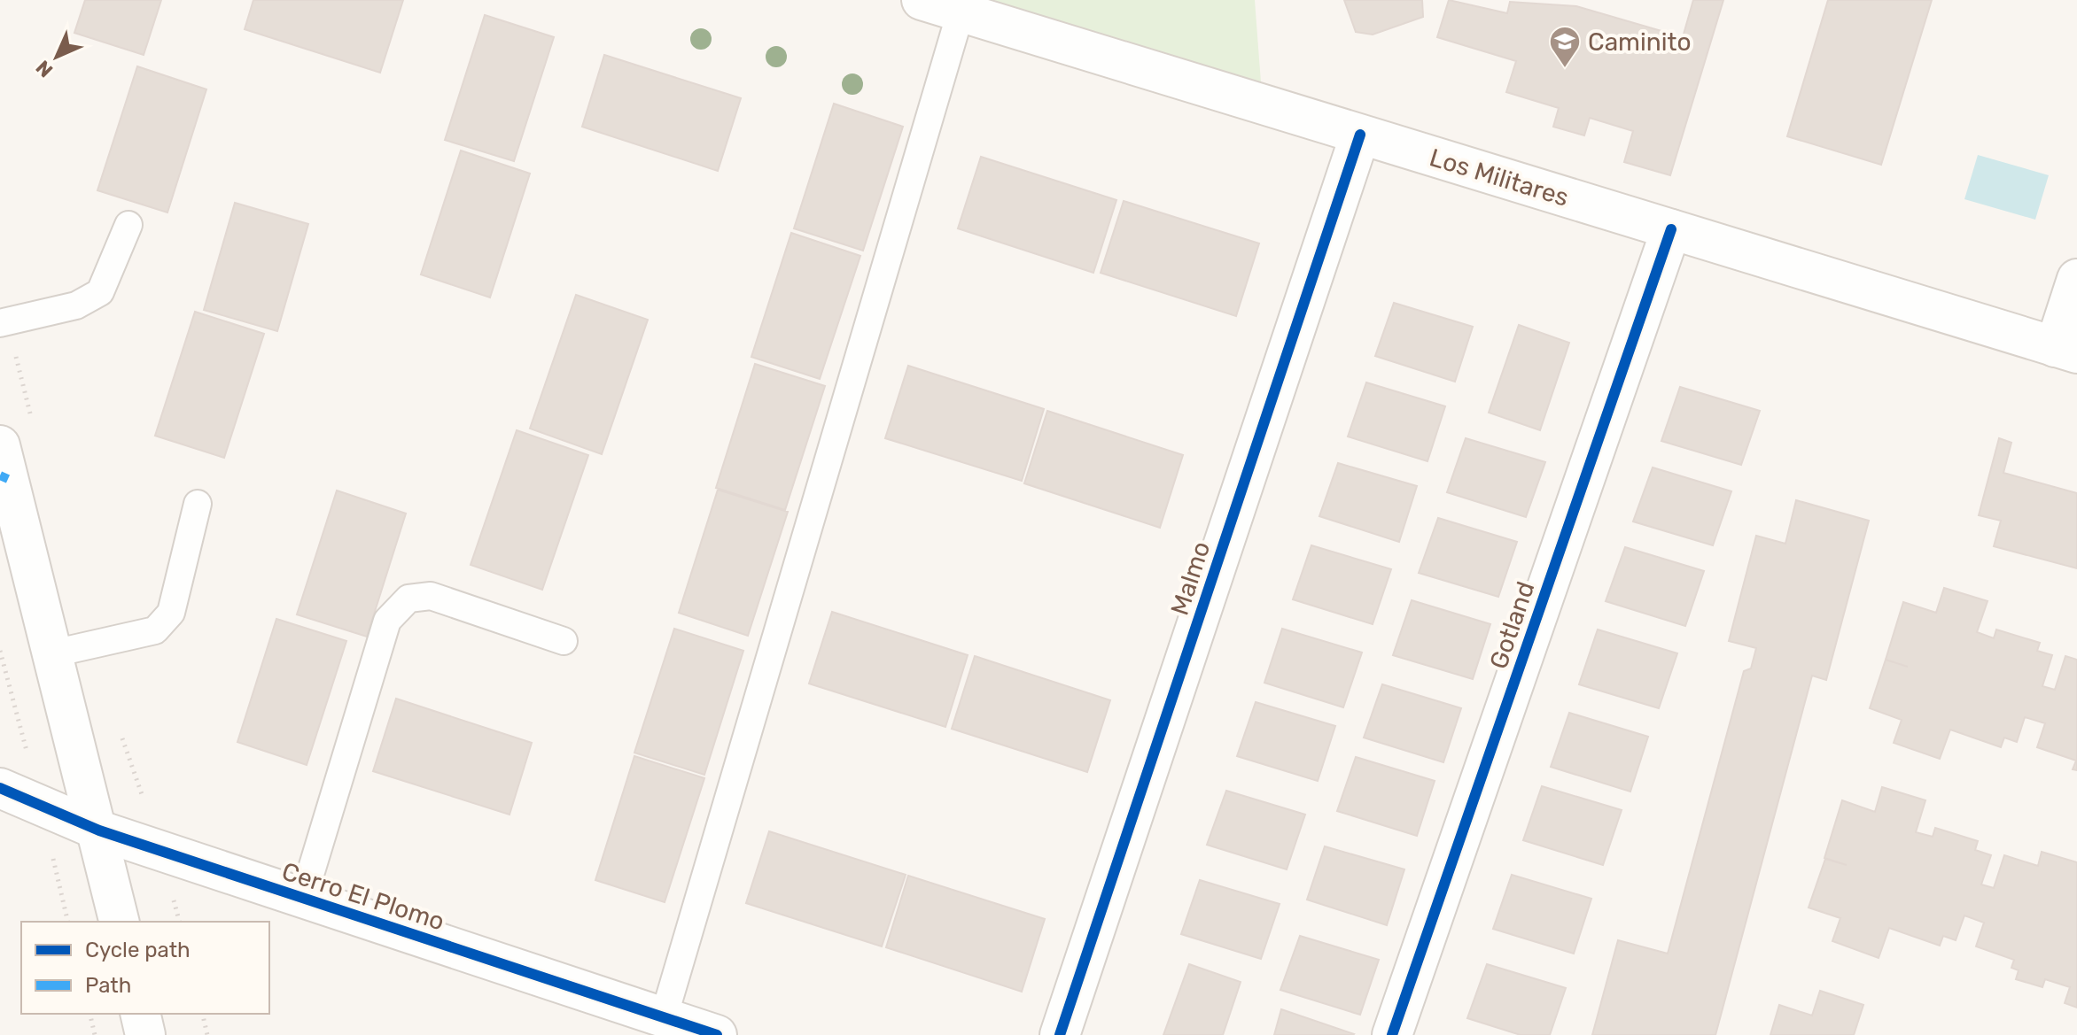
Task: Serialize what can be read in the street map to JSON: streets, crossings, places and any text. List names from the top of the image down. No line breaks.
{"streets":{"street":["Los Militares","Malmo","Gotland","Cerro El Plomo"]},"crossings":[["Los Militares","Malmo"],["Los Militares","Gotland"]],"places":{"school or university":["Caminito"]},"legend":["Cycle path","Path"],"north":"bottom left"}
